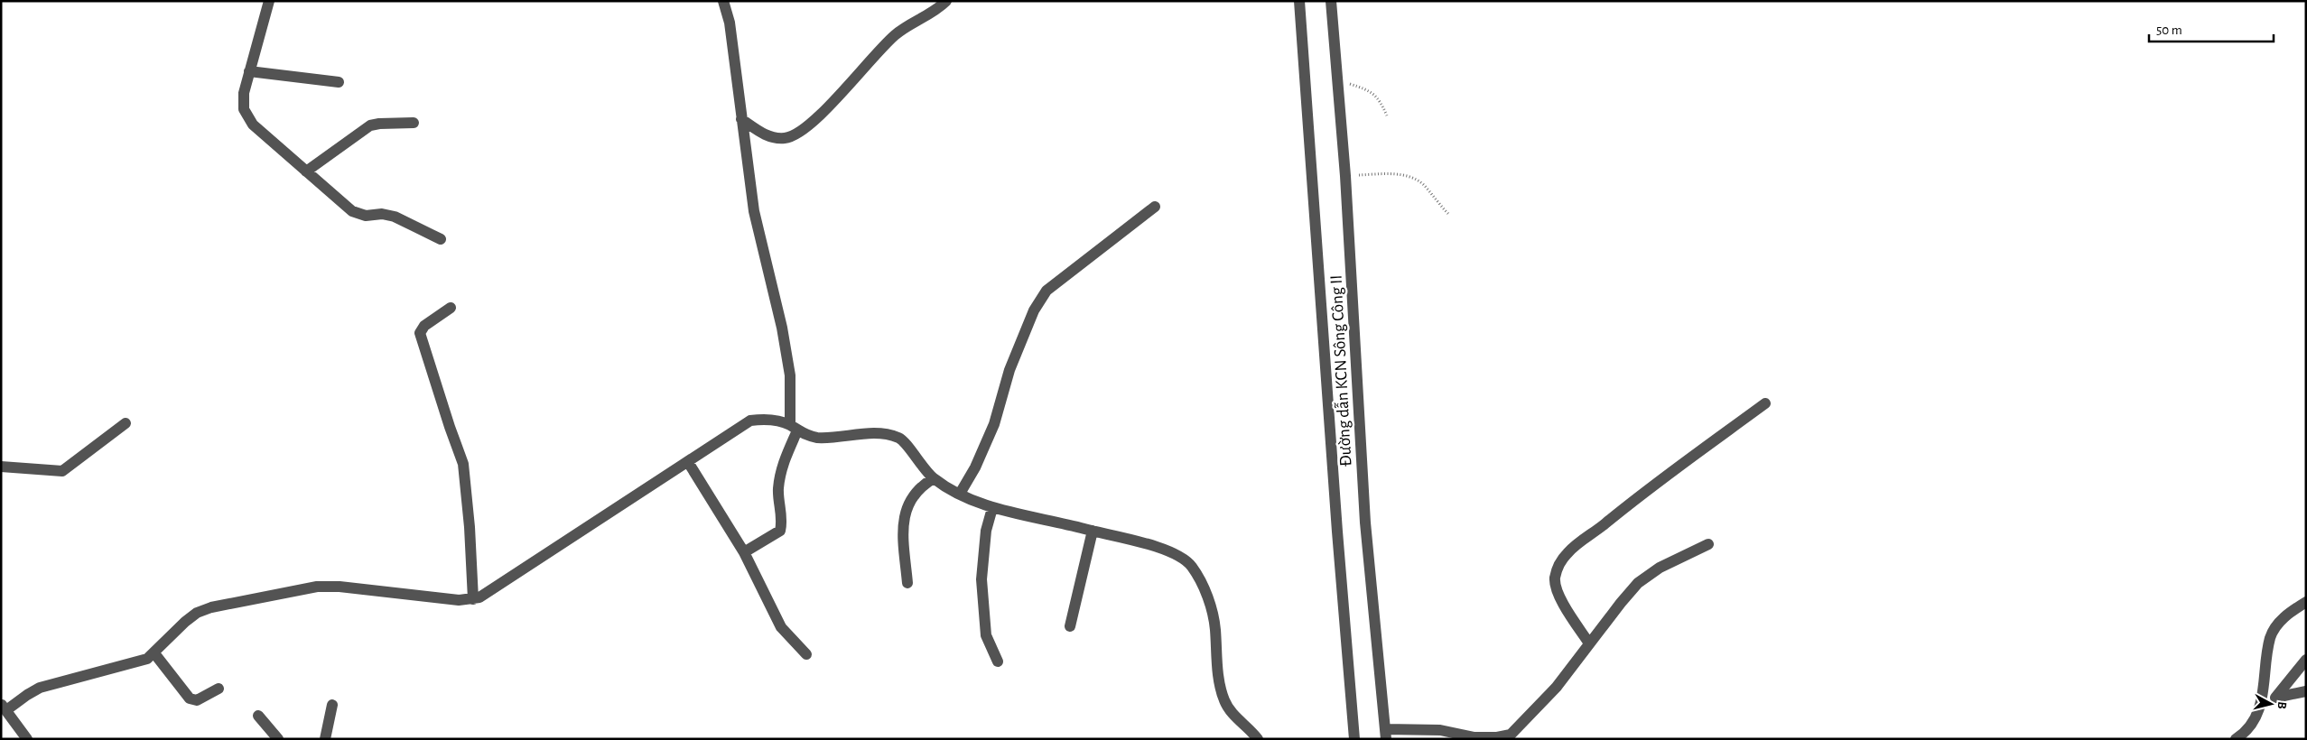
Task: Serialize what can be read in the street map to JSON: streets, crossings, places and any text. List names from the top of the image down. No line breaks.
{"streets":{"street":["Đường dẫn KCN Sông Công II"]},"scale_bar":"50 m","north":"right"}
